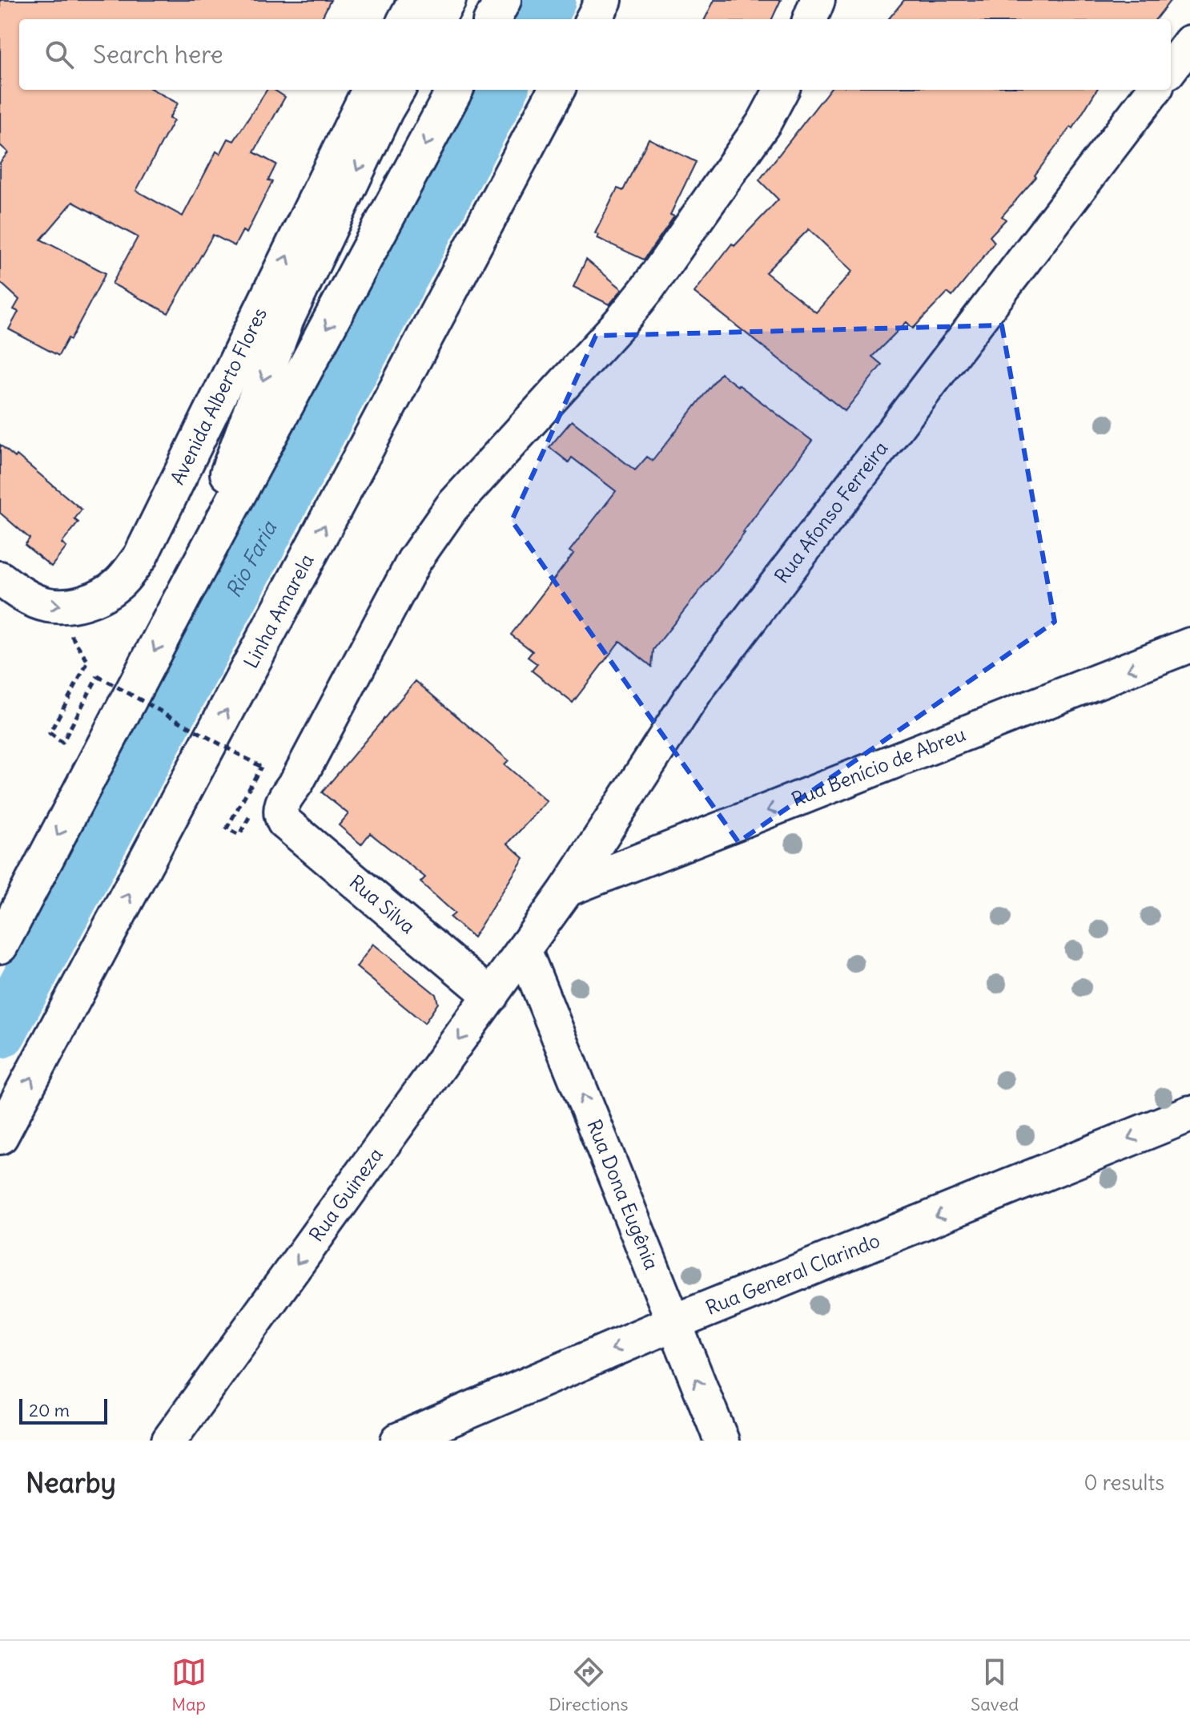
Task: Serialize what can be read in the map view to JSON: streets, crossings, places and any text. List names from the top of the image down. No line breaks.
{"streets":{"main road":["Linha Amarela","Rua General Clarindo"],"street":["Avenida Alberto Flores","Rua Afonso Ferreira","Rua Benício de Abreu","Rua Silva","Rua Guineza","Rua Dona Eugênia"]},"crossings":[["Rua Afonso Ferreira","Rua Benício de Abreu"],["Rua Afonso Ferreira","Rua Guineza"],["Rua Afonso Ferreira","Rua Dona Eugênia"],["Rua Silva","Rua Guineza"],["Rua Guineza","Rua Dona Eugênia"],["Rua Dona Eugênia","Rua General Clarindo"]],"one_way":["Avenida Alberto Flores","Rua Benício de Abreu","Rua Guineza","Rua Dona Eugênia","Rua General Clarindo"],"water":["Rio Faria"],"scale_bar":"20 m","page":{"search":"Search here","scale":"20 m","heading":["Nearby","0 results"],"nav":["Map","Directions","Saved"]}}
